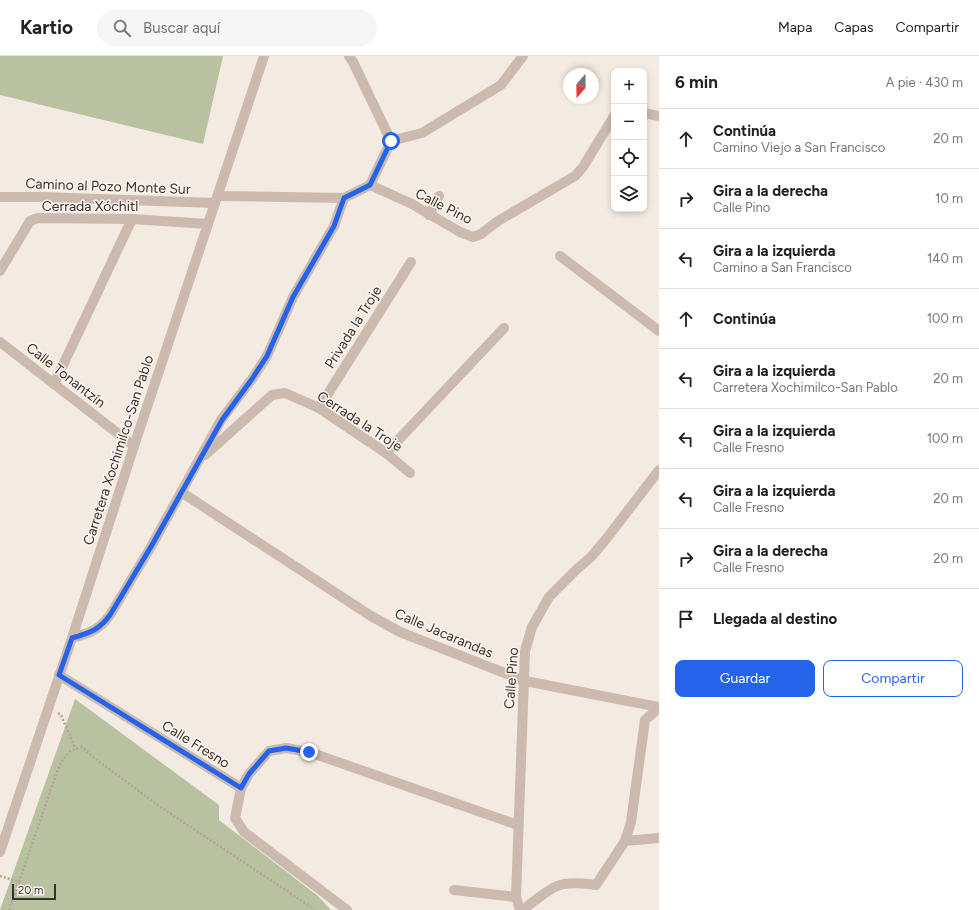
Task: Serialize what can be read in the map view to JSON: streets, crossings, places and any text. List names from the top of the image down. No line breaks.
{"streets":{"street":["Camino al Pozo Monte Sur","Cerrada Xóchitl","Calle Pino","Privada la Troje","Calle Tonantzín","Cerrada la Troje","Carretera Xochimilco-San Pablo","Calle Jacarandas","Calle Fresno"]},"crossings":[["Camino al Pozo Monte Sur","Carretera Xochimilco-San Pablo"],["Cerrada Xóchitl","Carretera Xochimilco-San Pablo"],["Calle Pino","Calle Jacarandas"],["Privada la Troje","Cerrada la Troje"],["Calle Tonantzín","Carretera Xochimilco-San Pablo"],["Carretera Xochimilco-San Pablo","Calle Fresno"]],"scale_bar":"20 m","north":"bottom","page":{"header":"Kartio","search":"Buscar aquí","nav":["Mapa","Capas","Compartir"],"heading":["6 min","A pie · 430 m"],"map_buttons":["+","−"],"list":[["Continúa","Camino Viejo a San Francisco","20 m"],["Gira a la derecha","Calle Pino","10 m"],["Gira a la izquierda","Camino a San Francisco","140 m"],["Continúa","100 m"],["Gira a la izquierda","Carretera Xochimilco-San Pablo","20 m"],["Gira a la izquierda","Calle Fresno","100 m"],["Gira a la izquierda","Calle Fresno","20 m"],["Gira a la derecha","Calle Fresno","20 m"],"Llegada al destino"],"buttons":["Guardar","Compartir"],"scale":"20 m"}}
